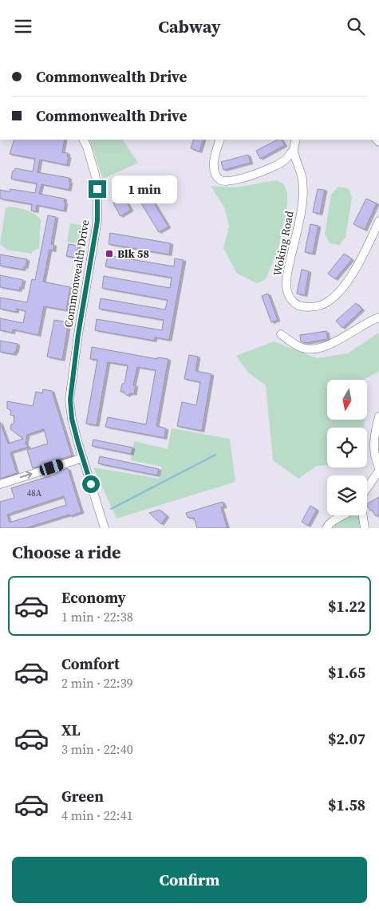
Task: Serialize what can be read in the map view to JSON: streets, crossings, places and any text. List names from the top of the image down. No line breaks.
{"streets":{"street":["Woking Road","Commonwealth Drive"]},"places":{"transit":["Blk 58"]},"house_numbers":["48A"],"north":"bottom","page":{"header":"Cabway","banner":["Commonwealth Drive","Commonwealth Drive"],"bubble":"1 min","heading":"Choose a ride","list":[{"name":"Economy","note":"1 min · 22:38","value":"$1.22"},{"name":"Comfort","note":"2 min · 22:39","value":"$1.65"},{"name":"XL","note":"3 min · 22:40","value":"$2.07"},{"name":"Green","note":"4 min · 22:41","value":"$1.58"}],"buttons":"Confirm"}}
